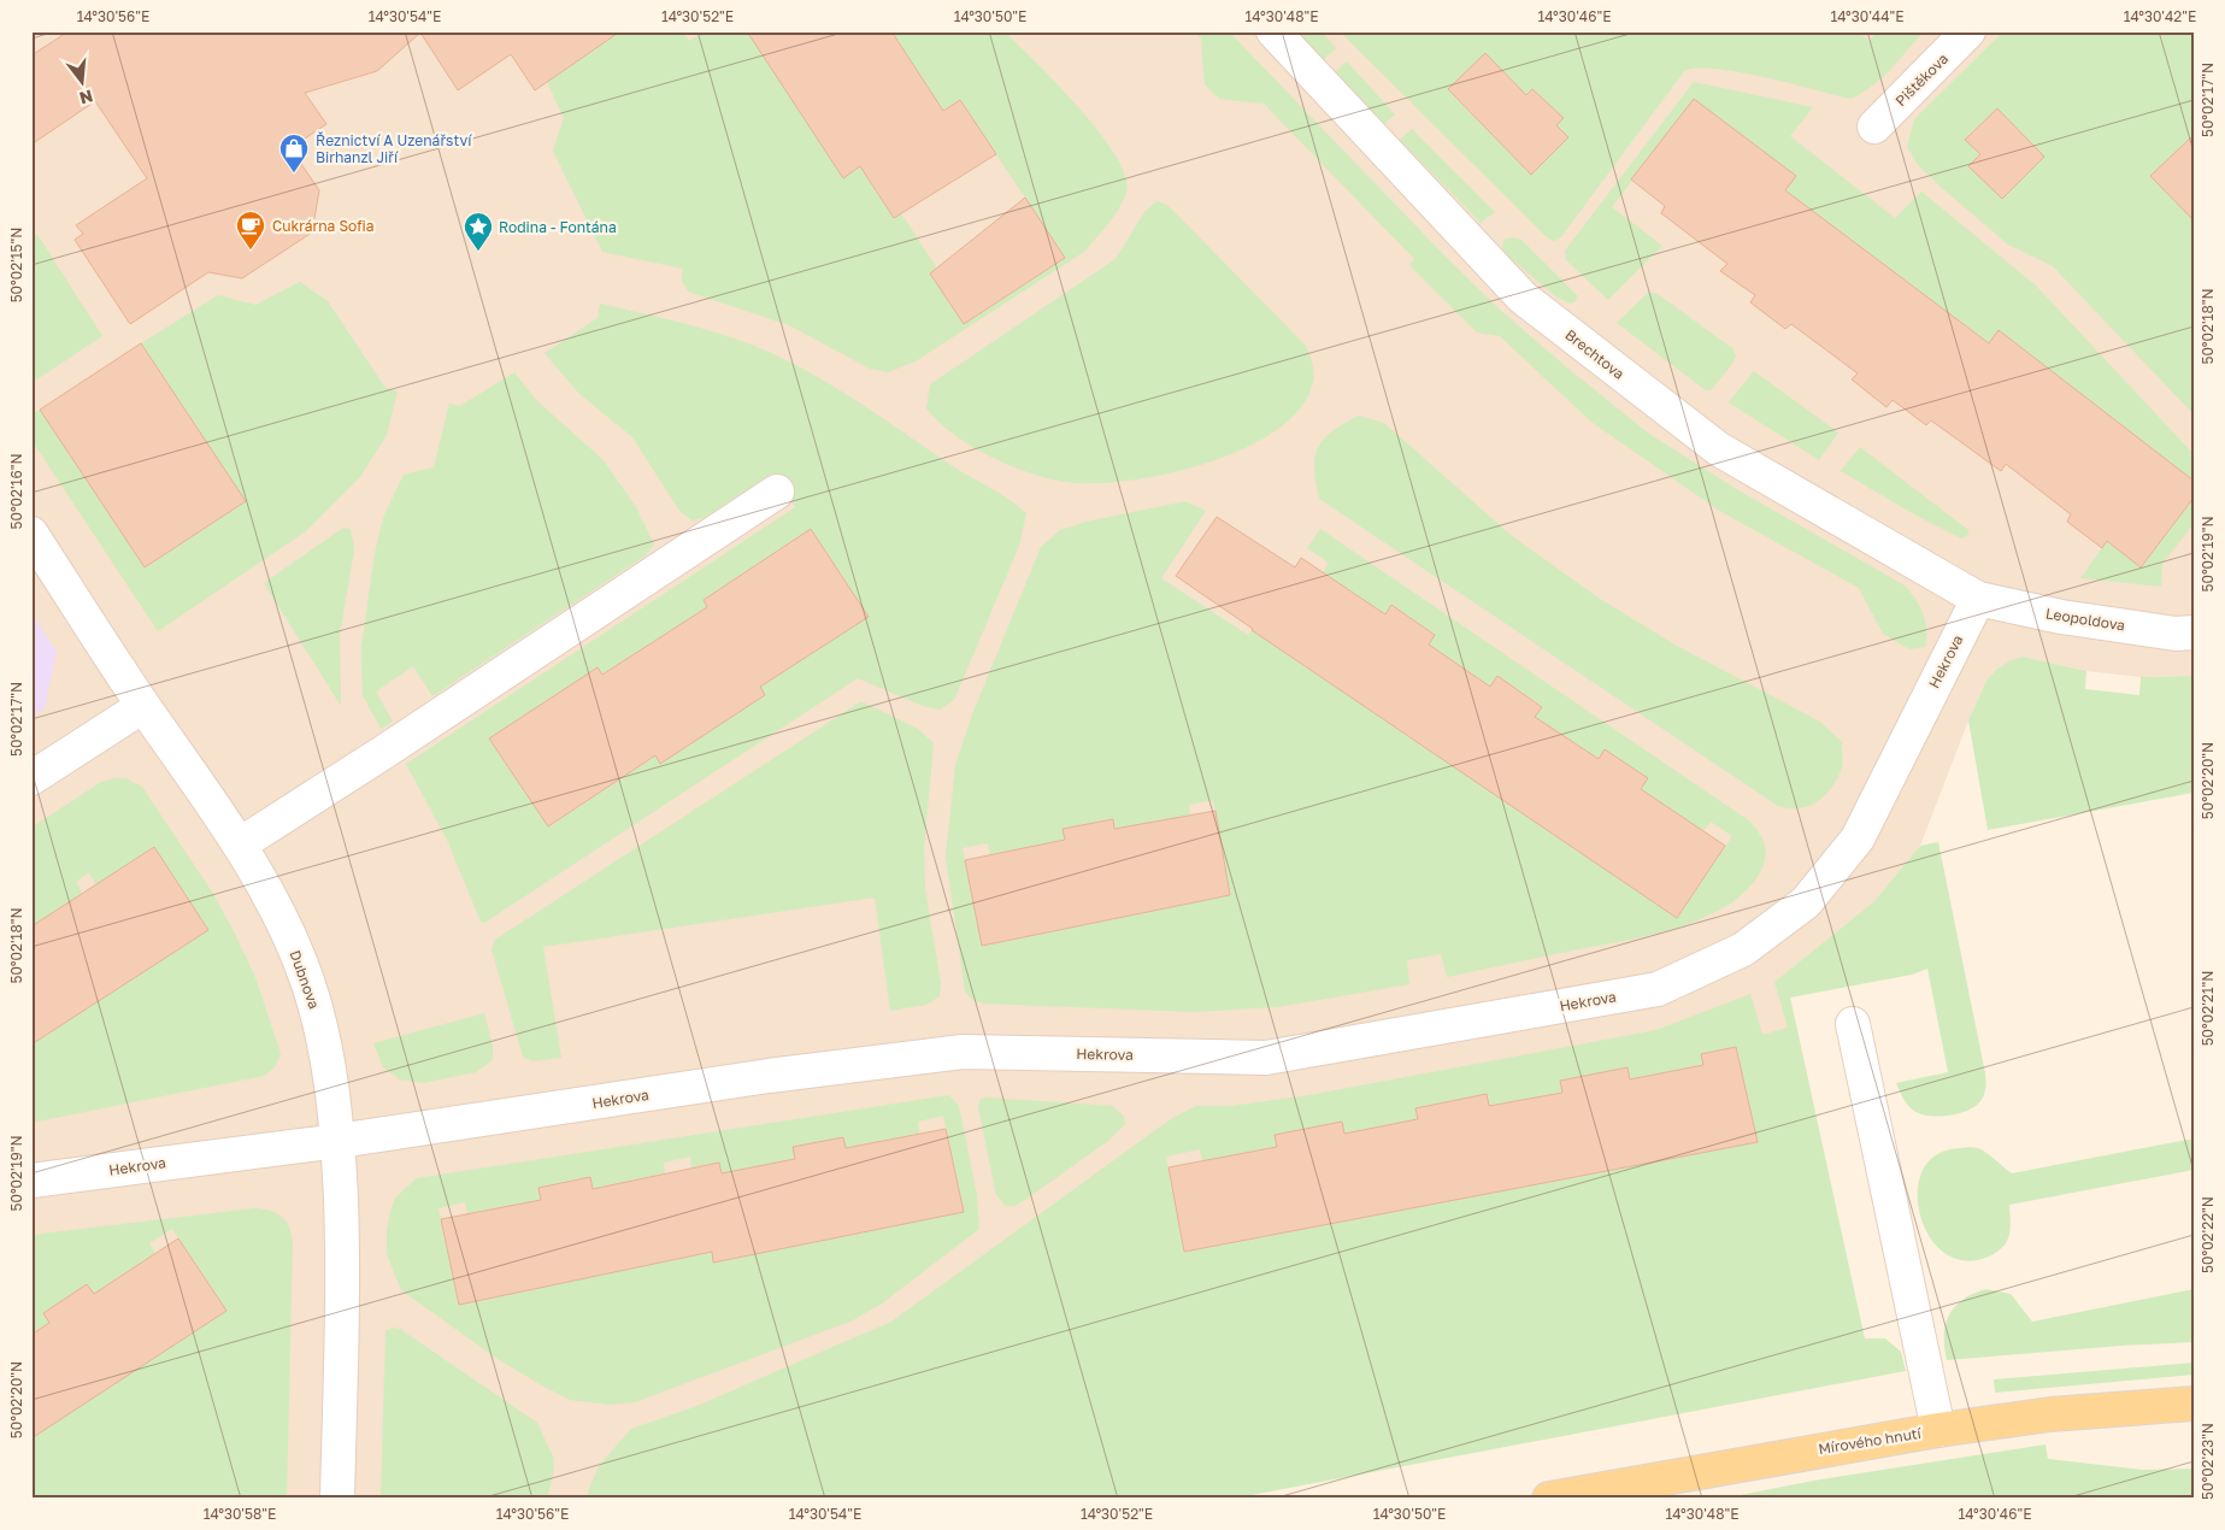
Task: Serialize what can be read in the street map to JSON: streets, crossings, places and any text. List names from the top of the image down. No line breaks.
{"streets":{"main road":["Mírového hnutí"],"street":["Pištěkova","Brechtova","Leopoldova","Hekrova","Dubnova"]},"crossings":[["Brechtova","Leopoldova"],["Brechtova","Hekrova"],["Leopoldova","Hekrova"],["Hekrova","Dubnova"]],"places":{"shop":["Řeznictví A Uzenářství Birhanzl Jiří"],"cafe":["Cukrárna Sofia"],"place":["Rodina - Fontána"]},"north":"bottom","coordinates":["14°30'56\"E","14°30'54\"E","14°30'52\"E","14°30'50\"E","14°30'48\"E","14°30'46\"E","14°30'44\"E","14°30'42\"E","50°02'17\"N","50°02'15\"N","50°02'18\"N","50°02'16\"N","50°02'19\"N","50°02'20\"N","50°02'21\"N","50°02'22\"N","50°02'23\"N","14°30'58\"E"]}
